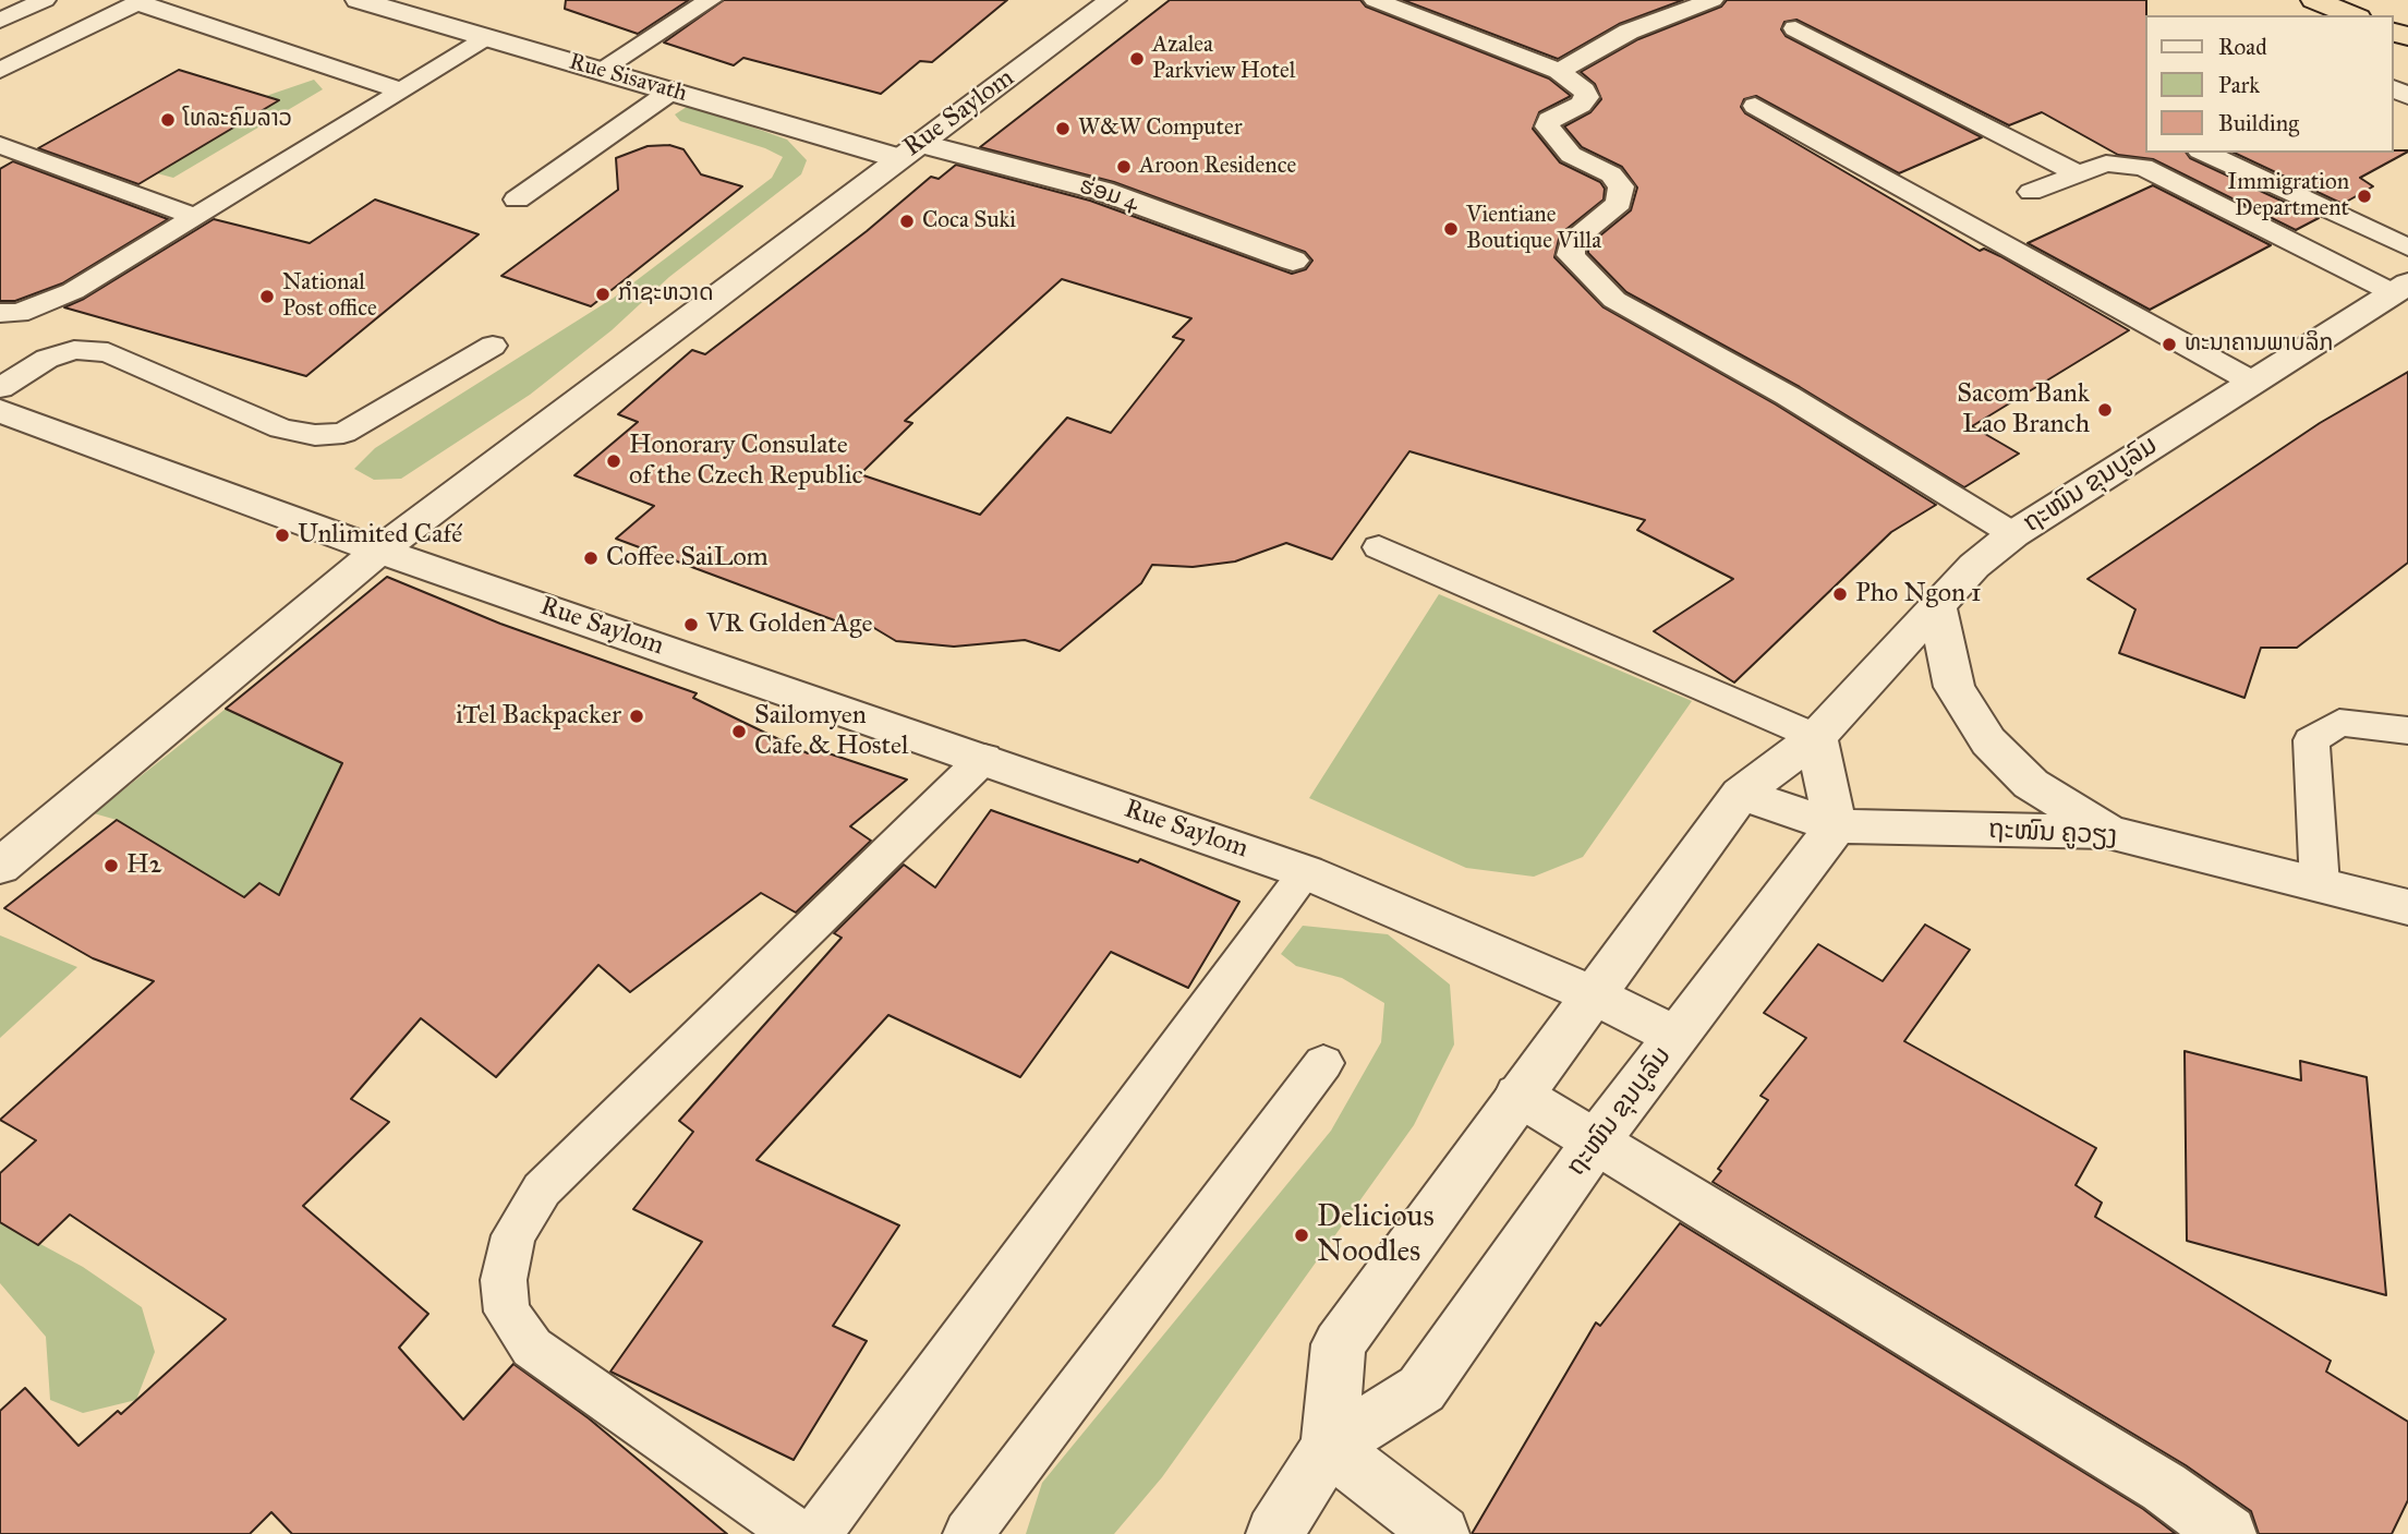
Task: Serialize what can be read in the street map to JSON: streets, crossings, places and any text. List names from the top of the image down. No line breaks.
{"streets":{"street":["Rue Sisavath","Rue Saylom","ຮ່ອມ 4","ຖະໜົນ ຂຸນບູລົມ","ຖະໜົນ ຄູວຽງ"]},"crossings":[["Rue Sisavath","Rue Saylom"],["Rue Sisavath","ຮ່ອມ 4"],["Rue Saylom","ຮ່ອມ 4"],["Rue Saylom","ຖະໜົນ ຂຸນບູລົມ"],["ຖະໜົນ ຂຸນບູລົມ","ຖະໜົນ ຄູວຽງ"]],"places":["Azalea Parkview Hotel","ໂທລະຄົມລາວ","W&W Computer","Aroon Residence","Immigration Department","Coca Suki","Vientiane Boutique Villa","ກໍາຊະຫວາດ","National Post office","ທະນາຄານພາບລິກ","Sacom Bank Lao Branch","Honorary Consulate of the Czech Republic","Unlimited Café","Coffee SaiLom","Pho Ngon 1","VR Golden Age","iTel Backpacker","Sailomyen Cafe & Hostel","H2","Delicious Noodles"],"legend":["Road","Park","Building"]}
